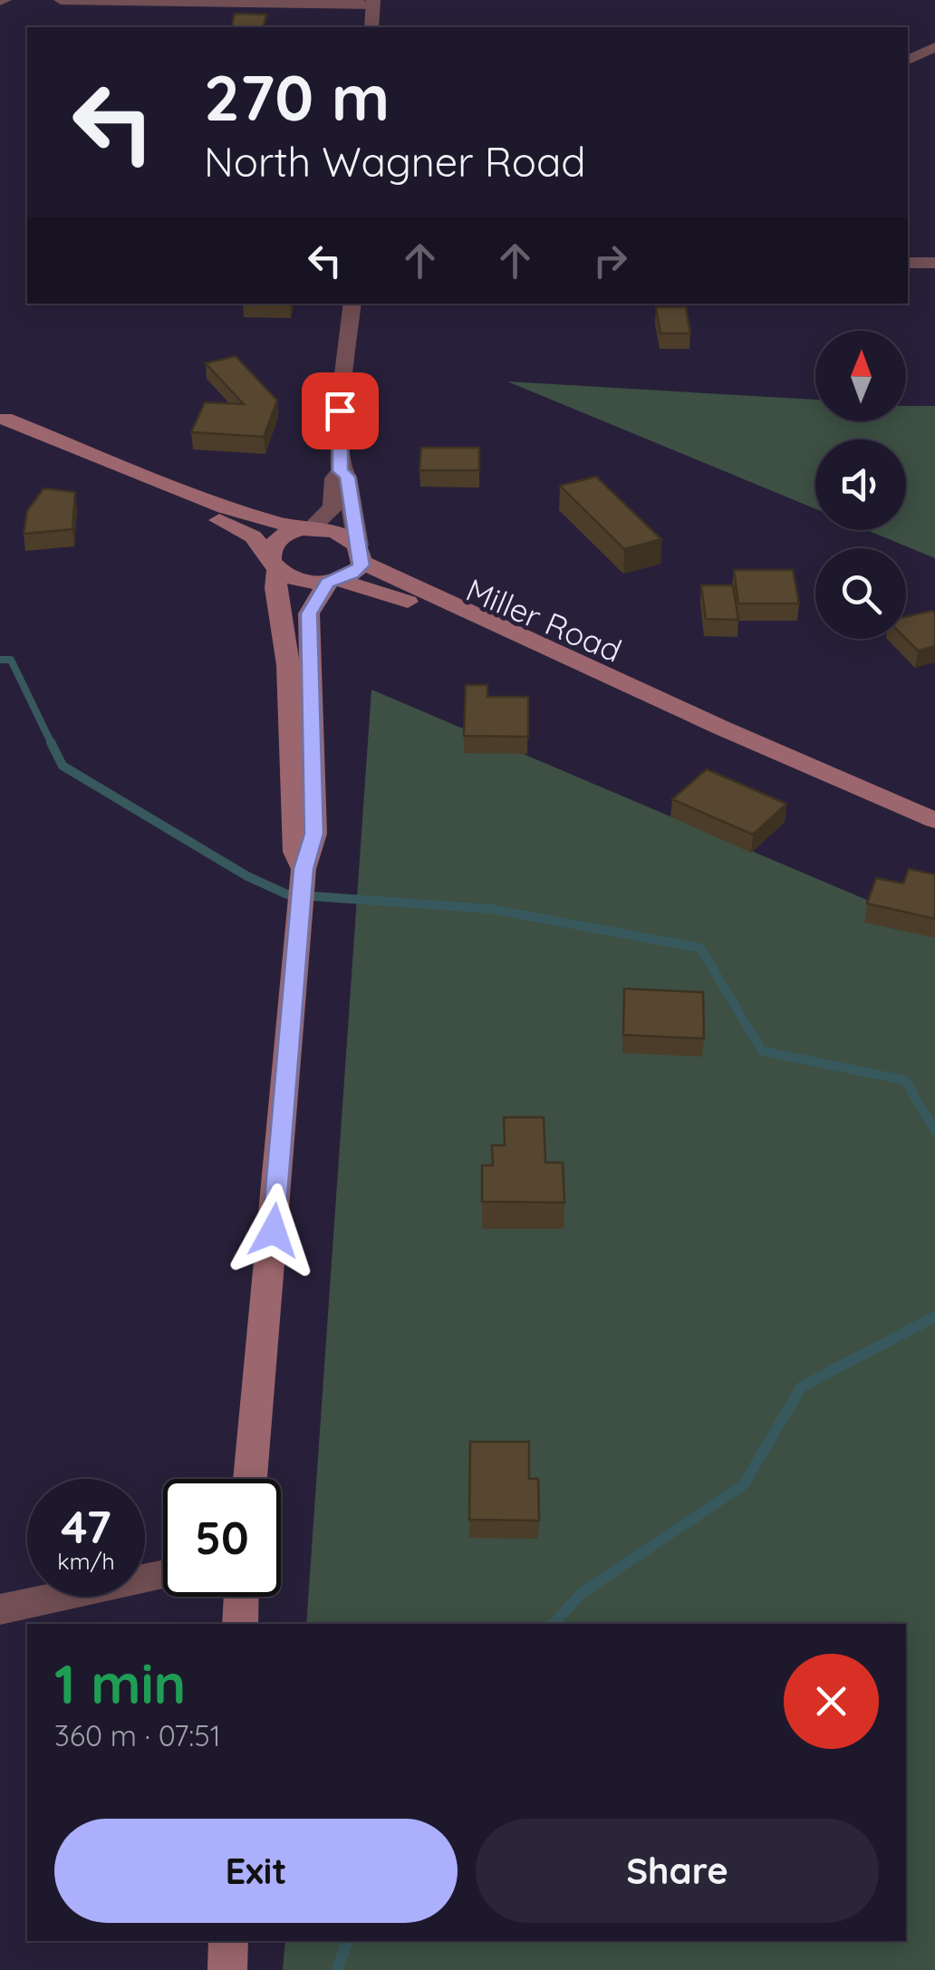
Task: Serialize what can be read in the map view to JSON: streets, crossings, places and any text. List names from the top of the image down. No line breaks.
{"streets":{"main road":["Miller Road"]},"north":"top","page":{"turn":["270 m","North Wagner Road"],"speed":"47 km/h","limit":"50","heading":["1 min","360 m · 07:51"],"buttons":["Exit","Share"]}}
